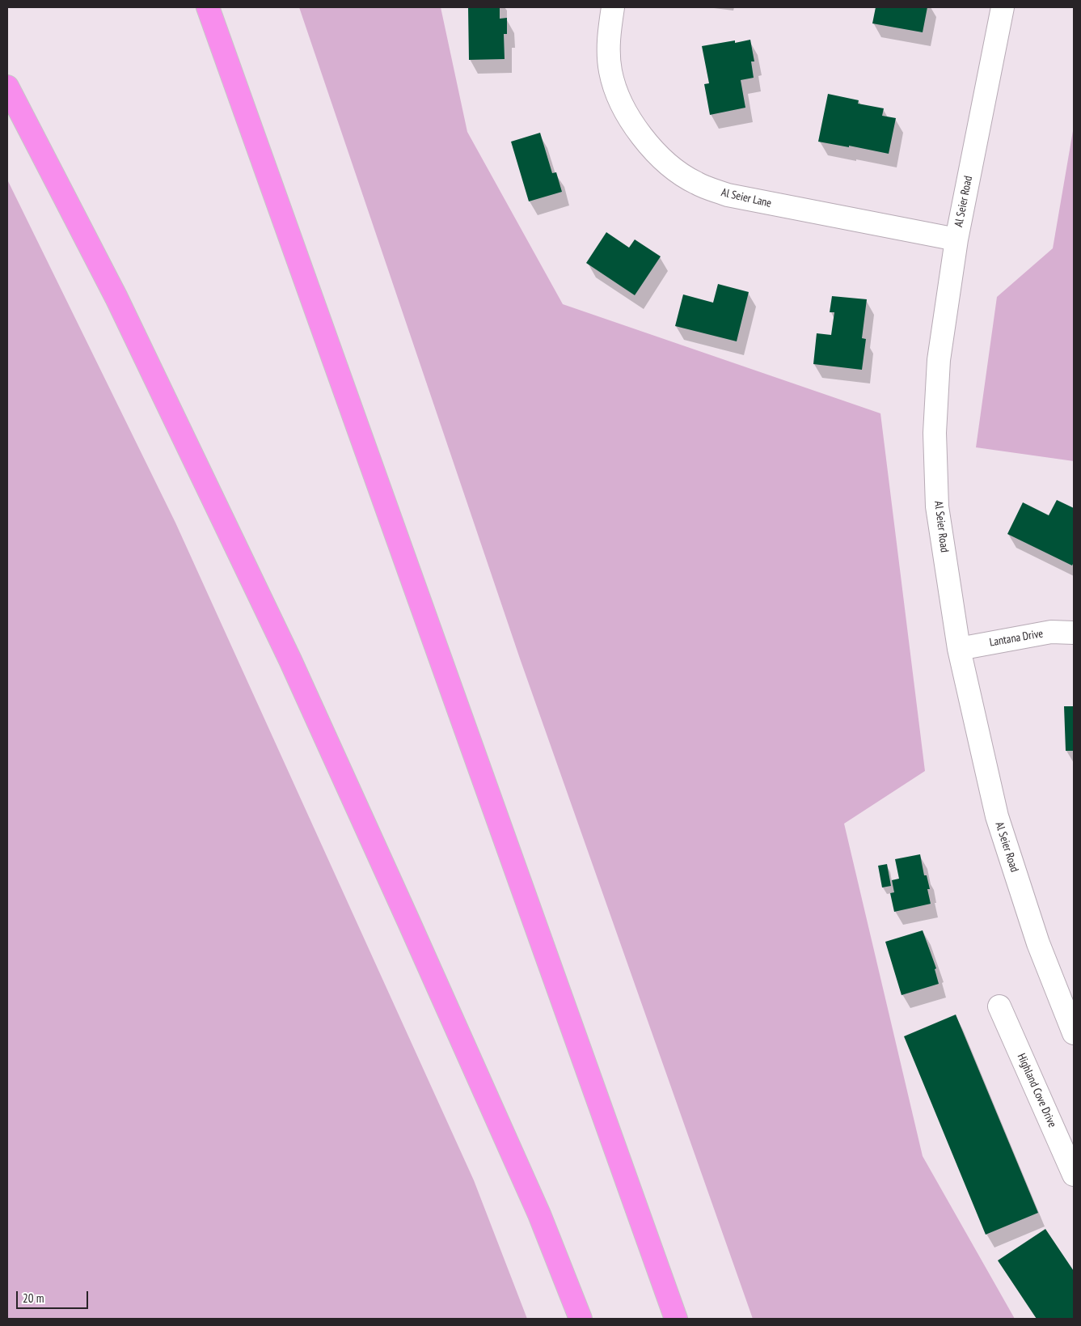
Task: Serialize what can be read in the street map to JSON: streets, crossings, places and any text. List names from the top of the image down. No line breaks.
{"streets":{"street":["Al Seier Lane","Al Seier Road","Lantana Drive","Highland Cove Drive"]},"crossings":[["Al Seier Lane","Al Seier Road"],["Al Seier Road","Lantana Drive"]],"scale_bar":"20 m"}
